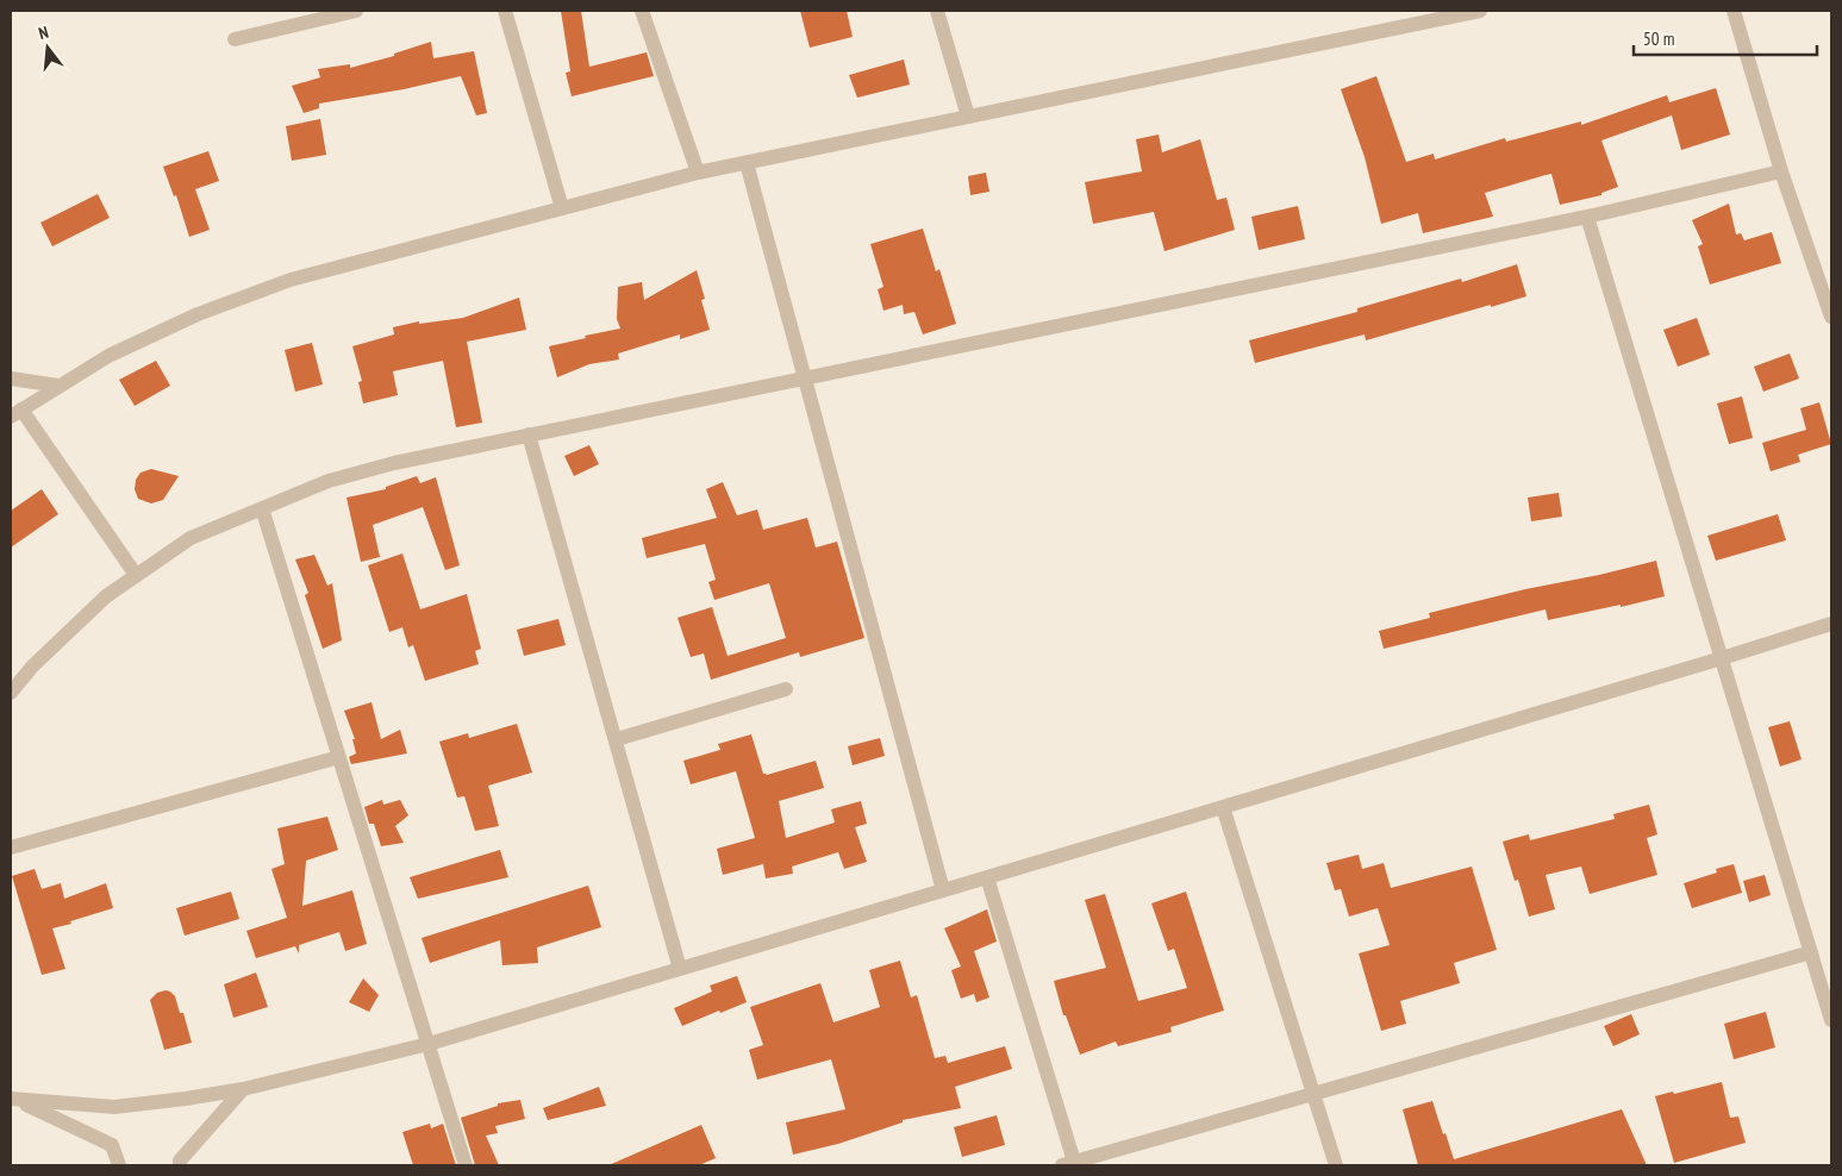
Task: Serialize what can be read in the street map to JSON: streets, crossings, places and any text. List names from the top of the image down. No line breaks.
{"scale_bar":"50 m","north":"top"}
